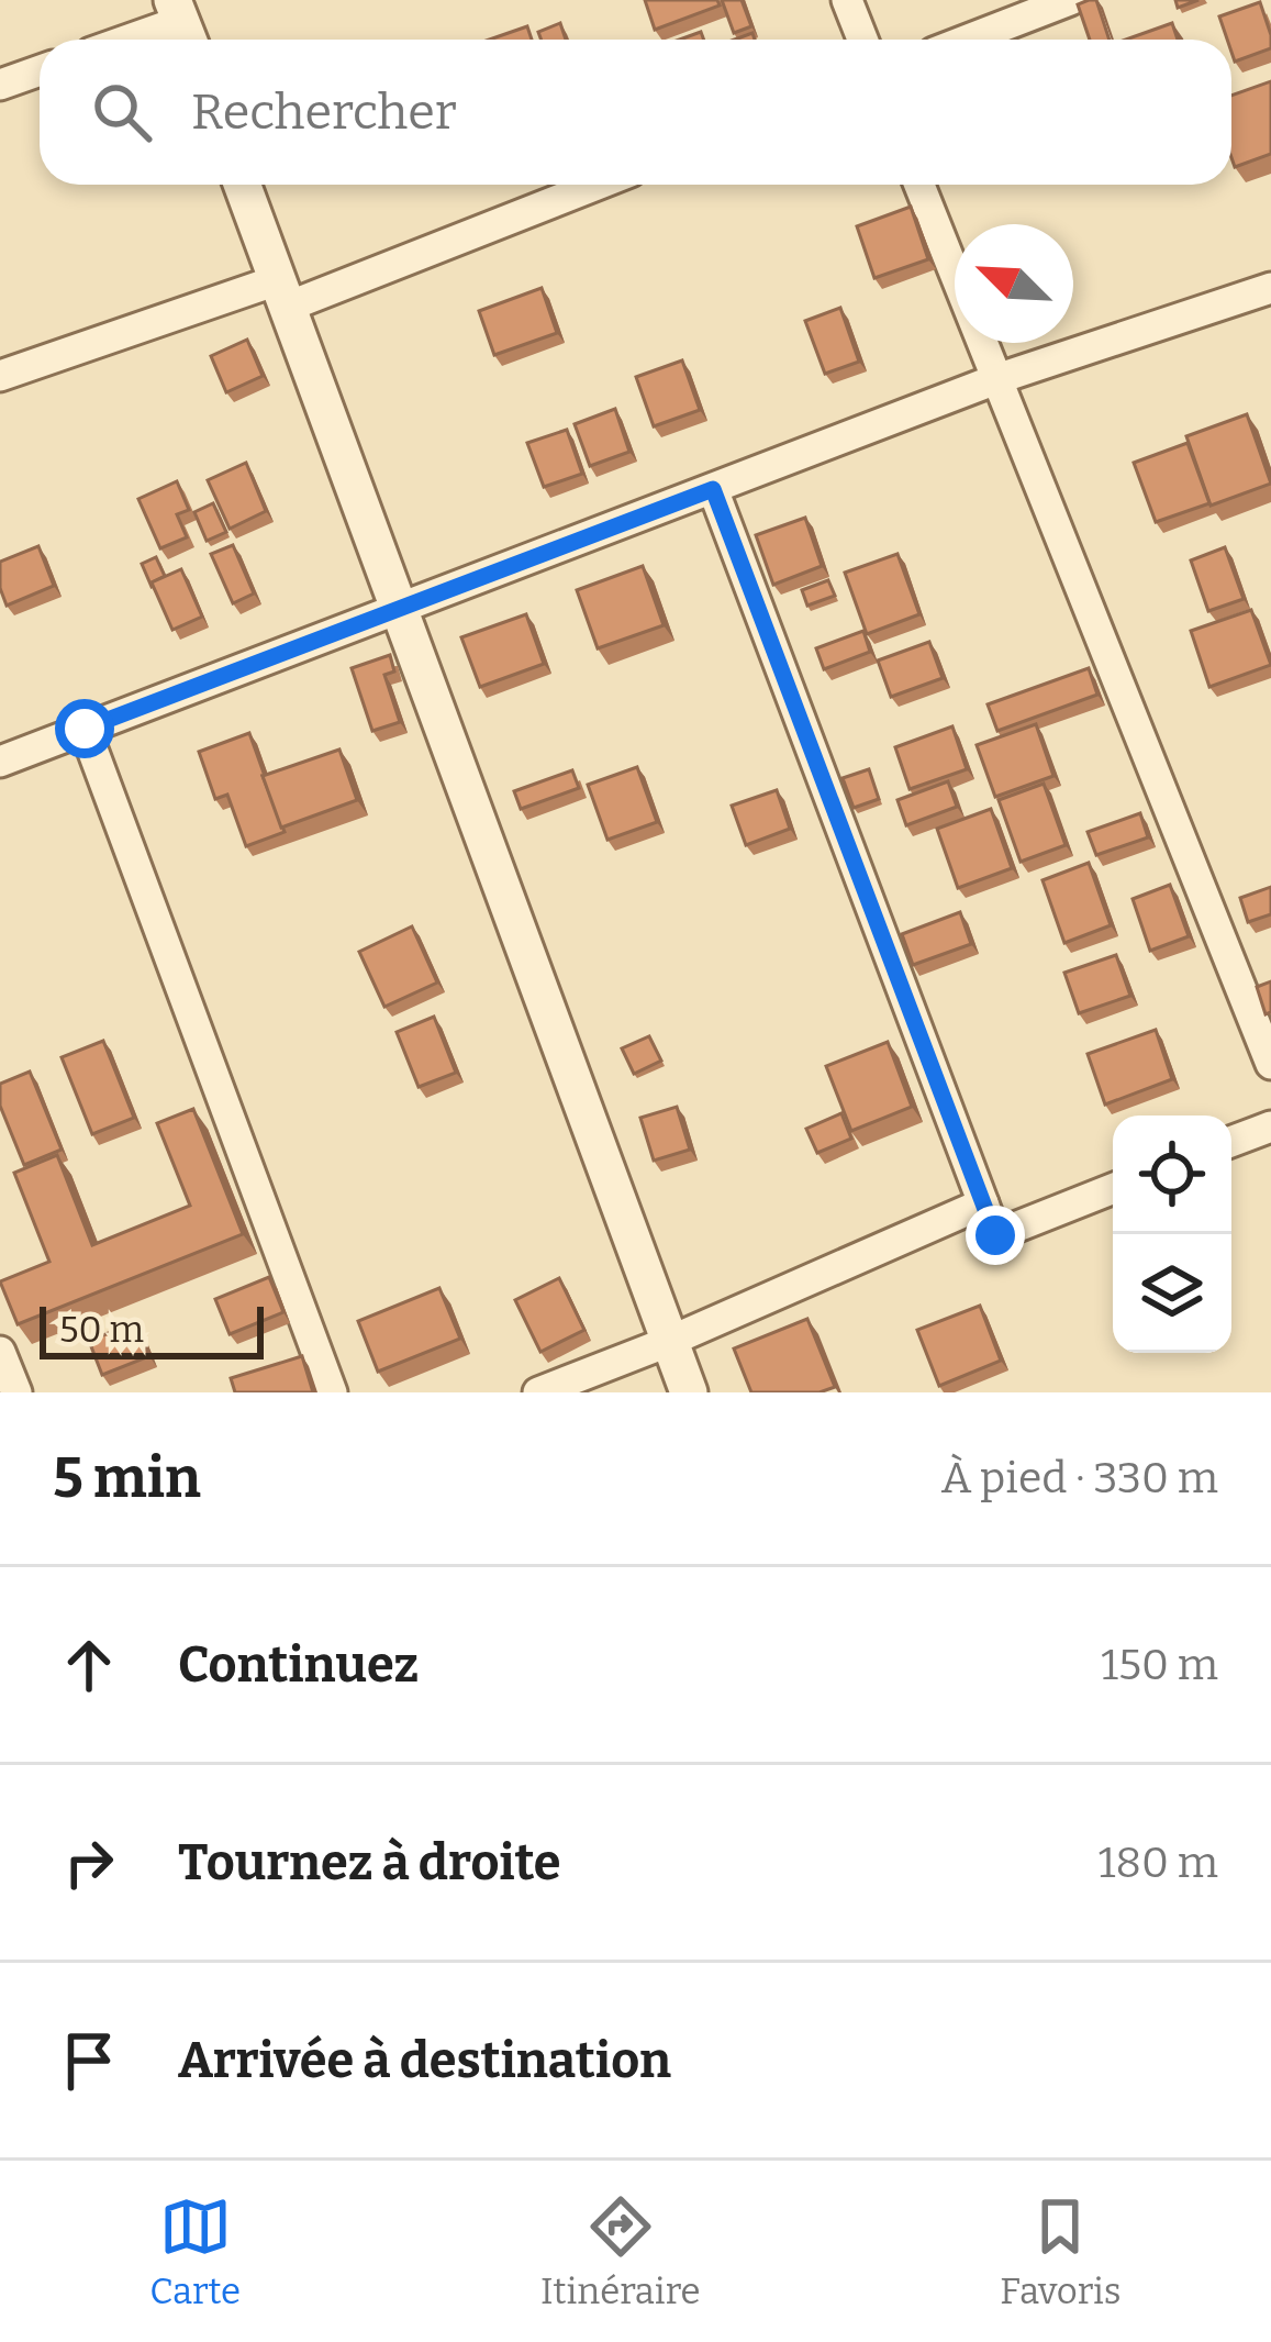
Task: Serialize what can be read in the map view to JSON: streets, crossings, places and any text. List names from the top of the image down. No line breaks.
{"scale_bar":"50 m","north":"top left","page":{"search":"Rechercher","scale":"50 m","heading":["5 min","À pied · 330 m"],"list":[["Continuez","150 m"],["Tournez à droite","180 m"],"Arrivée à destination"],"nav":["Carte","Itinéraire","Favoris"]}}
